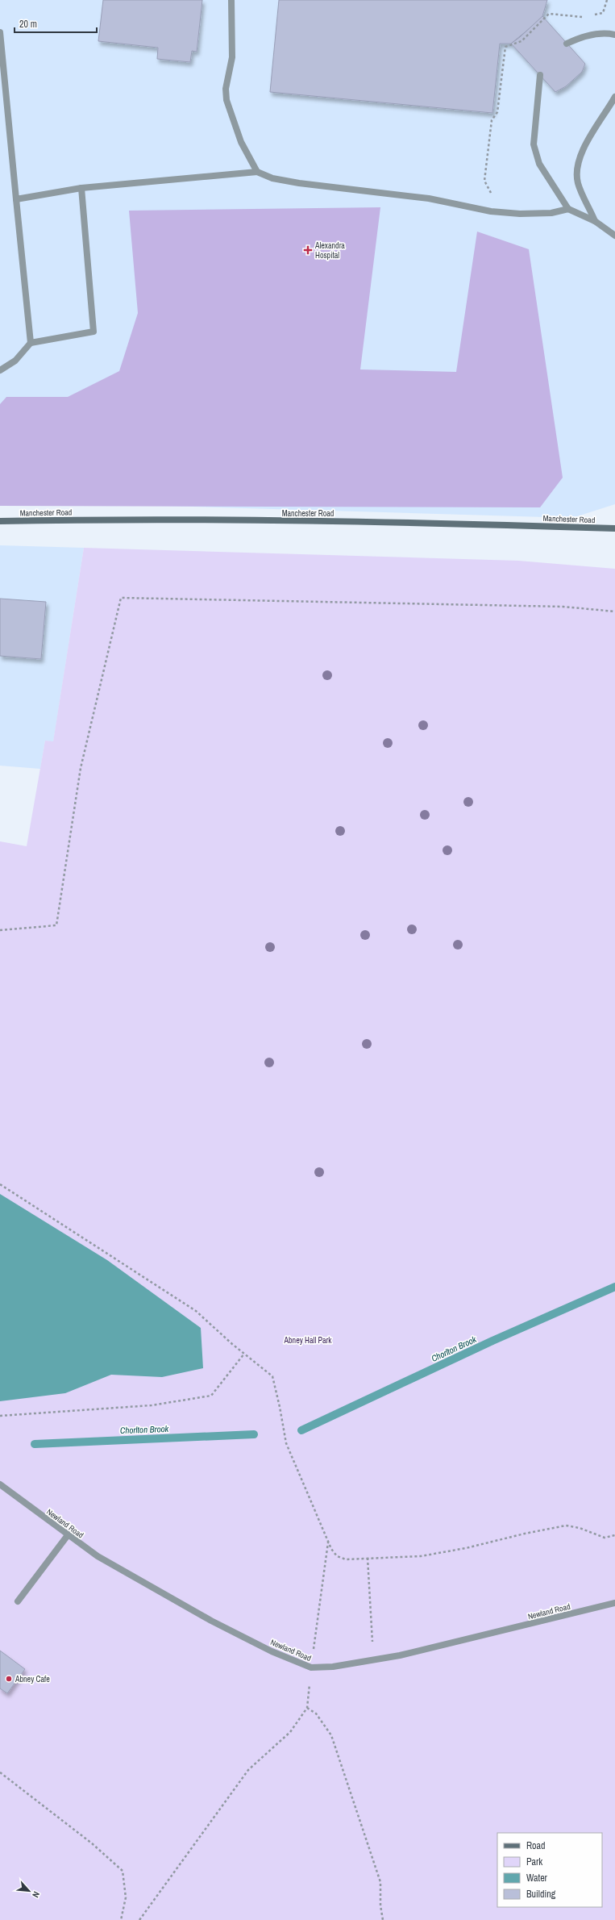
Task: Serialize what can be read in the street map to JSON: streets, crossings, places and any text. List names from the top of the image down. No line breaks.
{"streets":{"main road":["Manchester Road"],"street":["Newland Road"]},"water":["Chorlton Brook"],"parks":["Abney Hall Park"],"places":{"health":["Alexandra Hospital"],"other":["Abney Cafe"]},"legend":["Road","Park","Water","Building"],"scale_bar":"20 m","north":"bottom right"}
